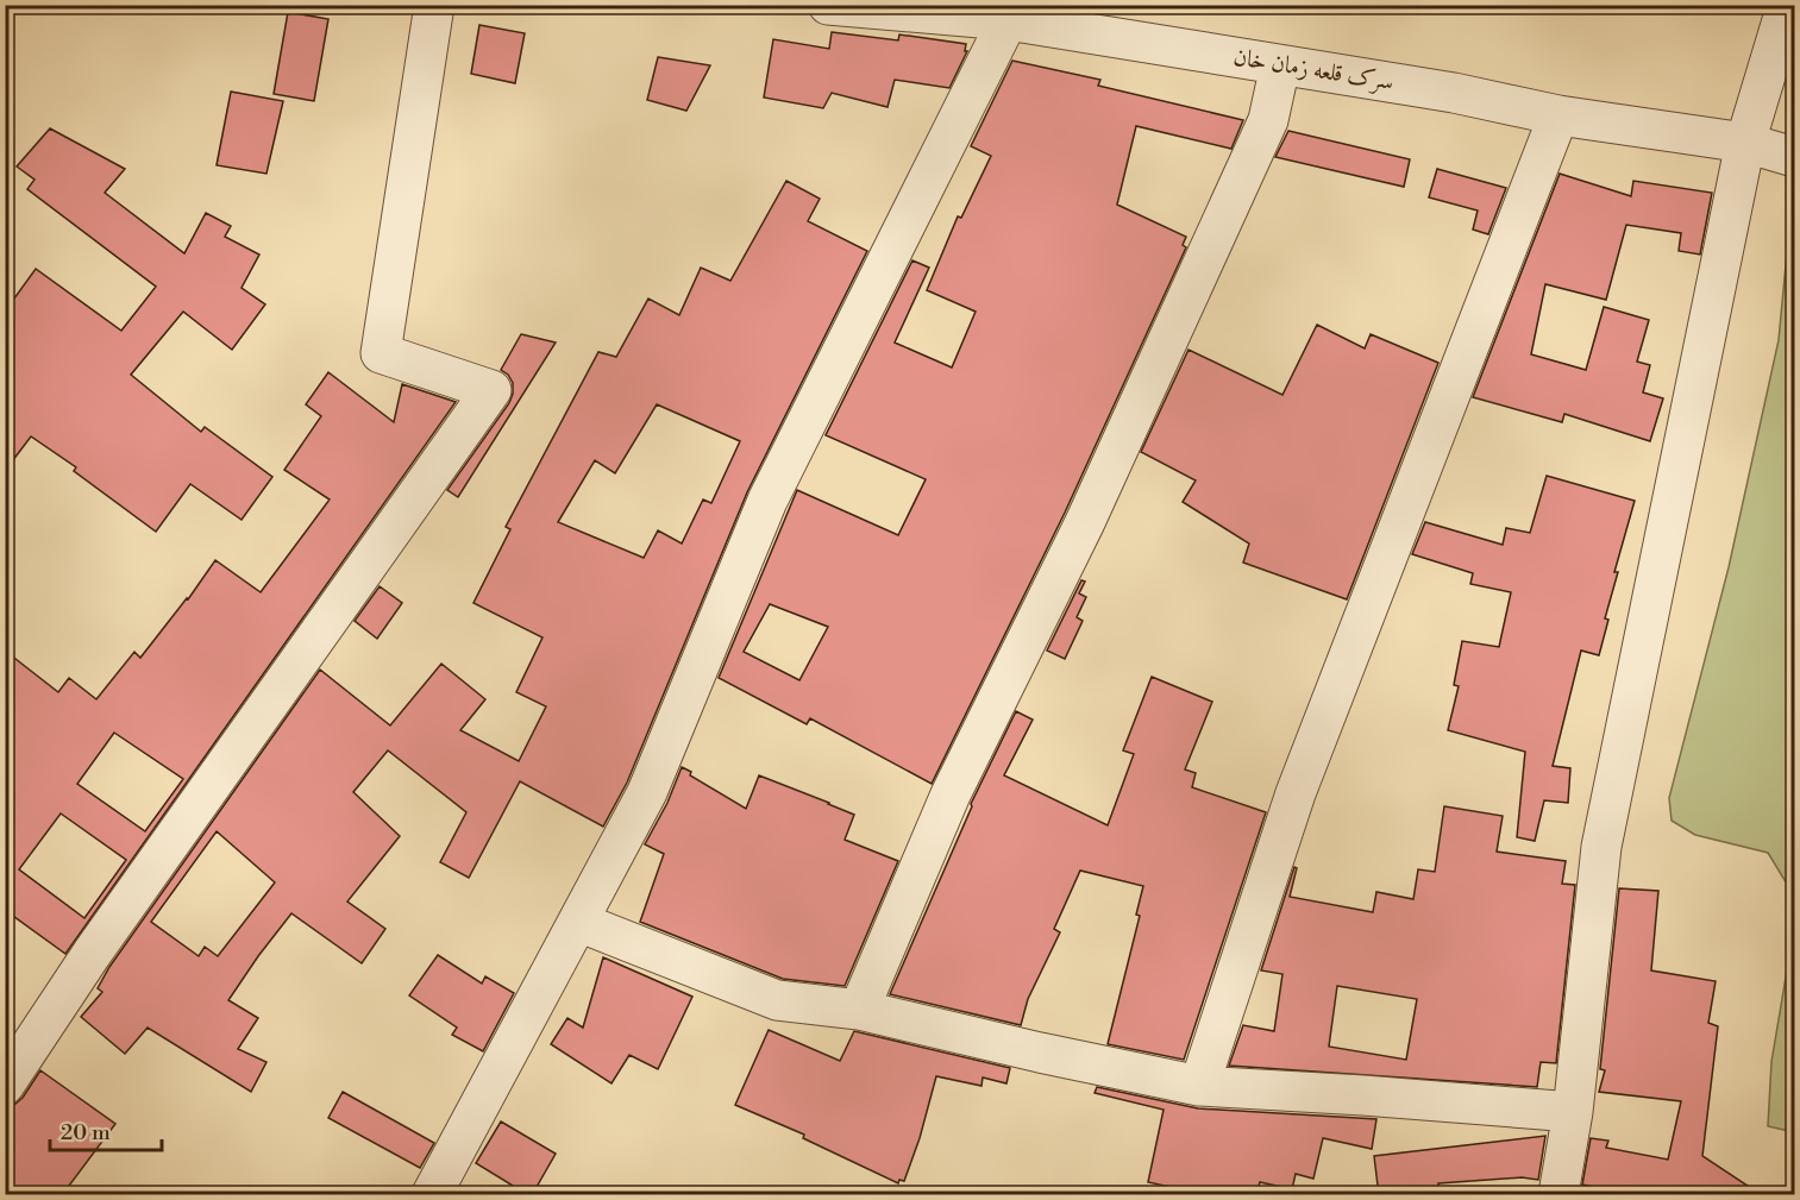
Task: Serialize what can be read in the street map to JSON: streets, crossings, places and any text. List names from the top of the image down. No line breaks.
{"streets":{"street":["سرک قلعه زمان خان"]},"scale_bar":"20 m"}
